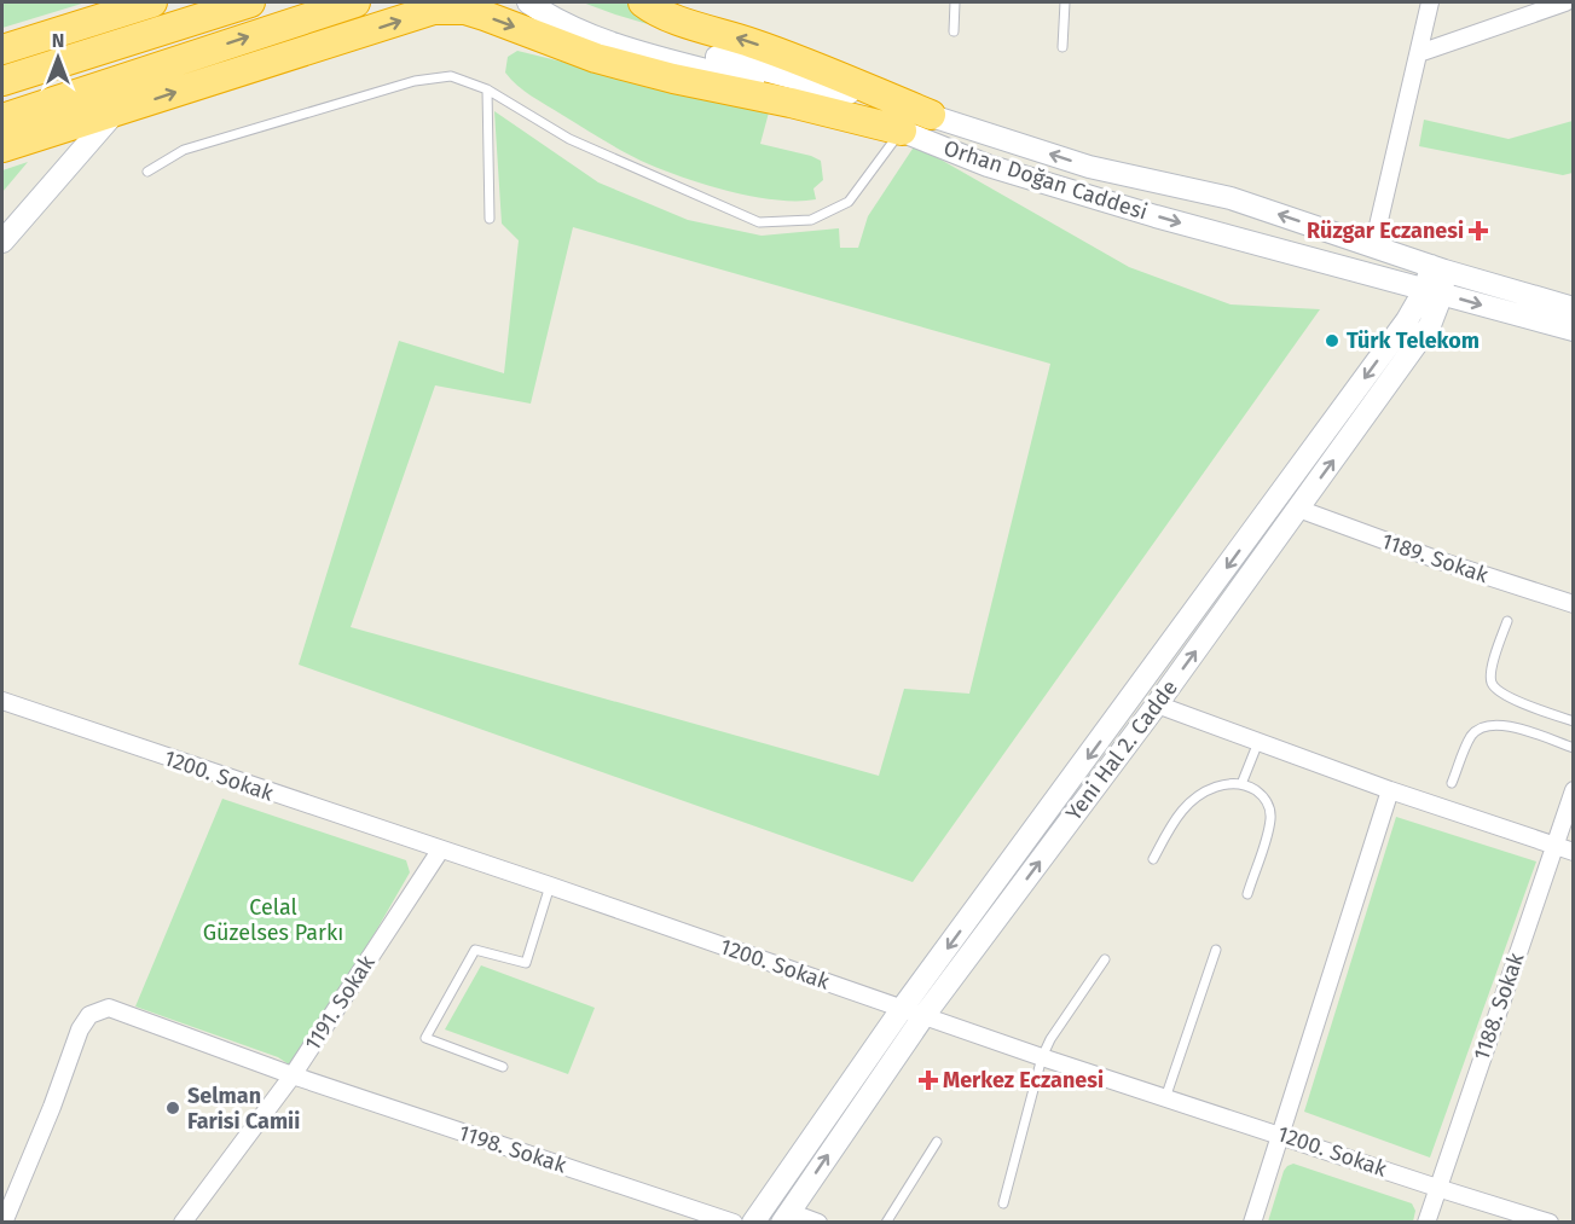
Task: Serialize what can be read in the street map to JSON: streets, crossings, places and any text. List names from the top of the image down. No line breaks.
{"streets":{"street":["Orhan Doğan Caddesi","1189. Sokak","Yeni Hal 2. Cadde","1200. Sokak","1191. Sokak","1188. Sokak","1198. Sokak"]},"crossings":[["Orhan Doğan Caddesi","Yeni Hal 2. Cadde"],["1189. Sokak","Yeni Hal 2. Cadde"],["Yeni Hal 2. Cadde","1200. Sokak"],["1200. Sokak","1191. Sokak"],["1200. Sokak","1188. Sokak"],["1191. Sokak","1198. Sokak"]],"parks":["Celal Güzelses Parkı"],"places":{"health":["Rüzgar Eczanesi","Merkez Eczanesi"],"other":["Türk Telekom","Selman Farisi Camii"]},"north":"top"}
